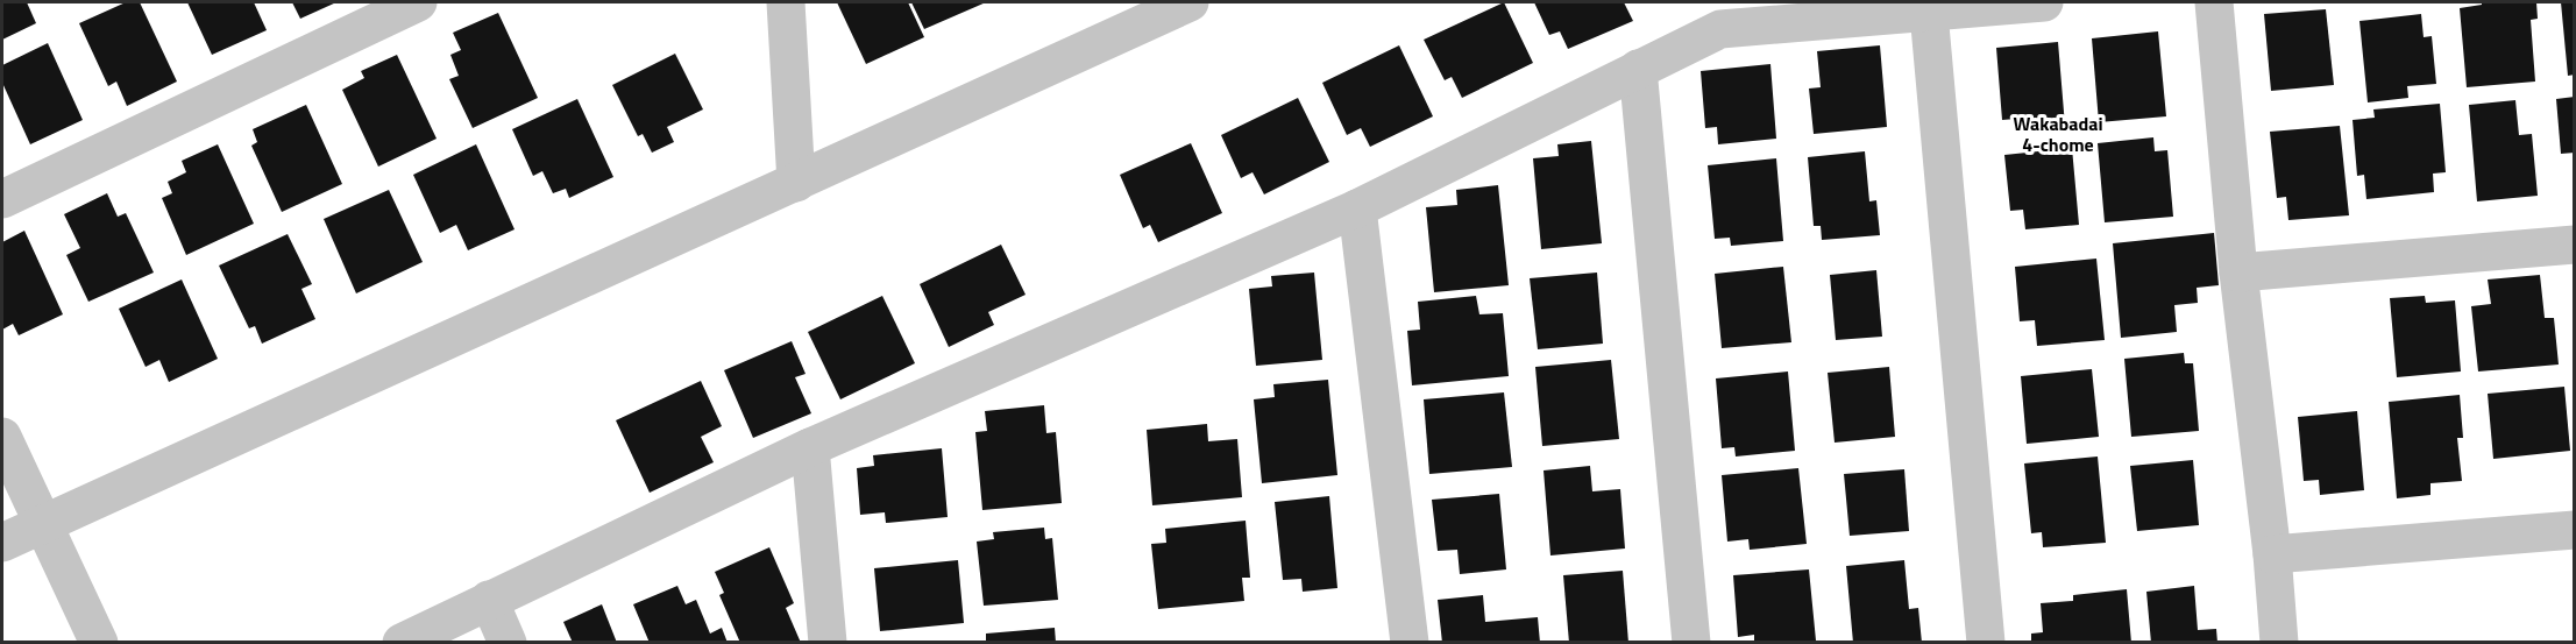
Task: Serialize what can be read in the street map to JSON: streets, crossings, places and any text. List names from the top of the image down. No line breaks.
{"districts":["Wakabadai 4-chome"]}
